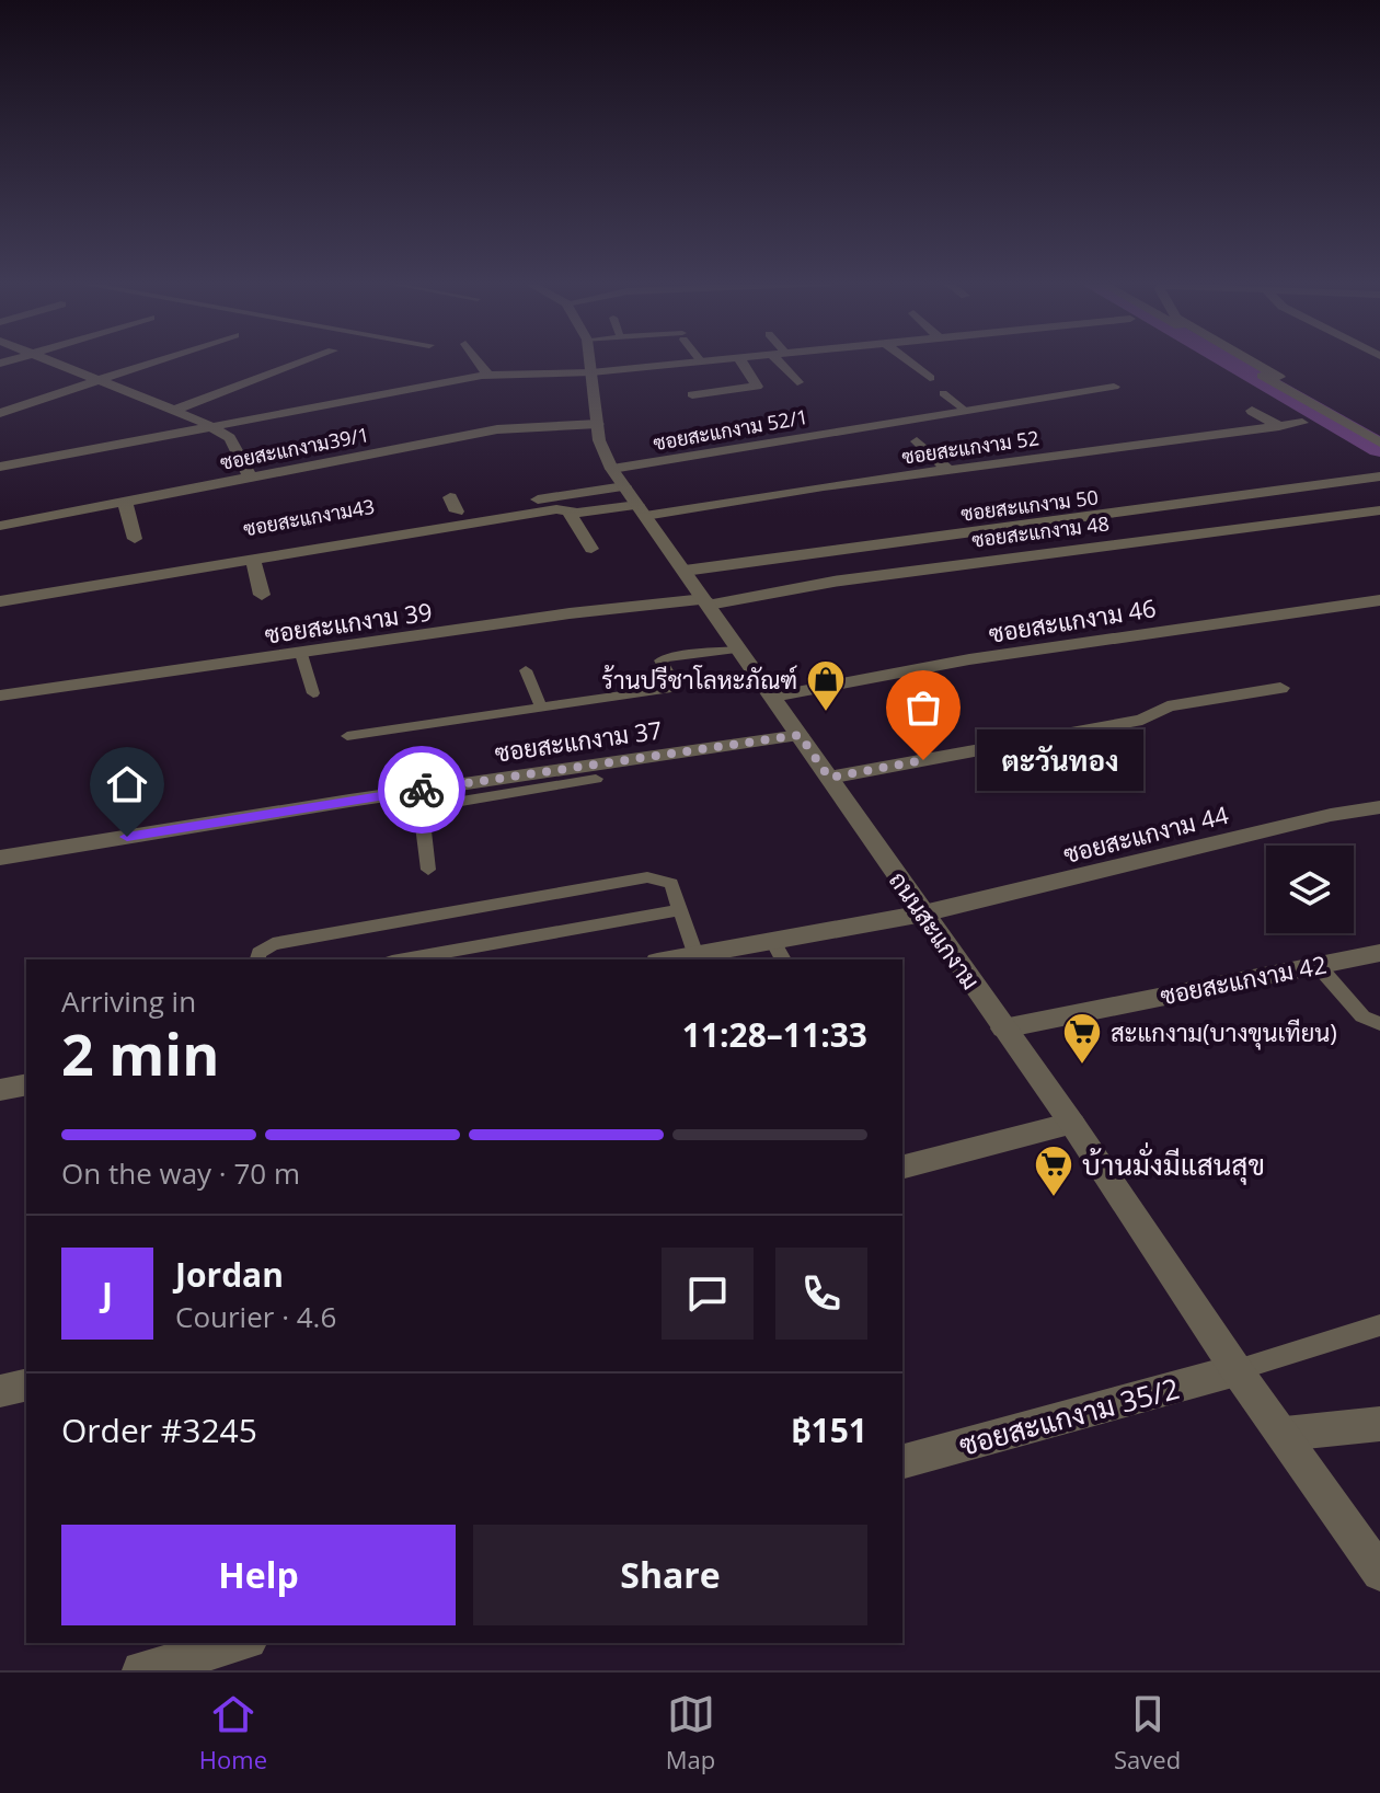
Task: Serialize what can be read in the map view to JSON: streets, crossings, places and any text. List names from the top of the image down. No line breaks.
{"streets":{"street":["ซอยสะแกงาม 52/1","ซอยสะแกงาม 52","ซอยสะแกงาม39/1","ซอยสะแกงาม 50","ซอยสะแกงาม43","ซอยสะแกงาม 48","ซอยสะแกงาม 46","ซอยสะแกงาม 39","ซอยสะแกงาม 37","ซอยสะแกงาม 44","ถนนสะแกงาม","ซอยสะแกงาม 42","ซอยสะแกงาม 35/2"]},"crossings":[["ซอยสะแกงาม 52/1","ซอยสะแกงาม 52"],["ซอยสะแกงาม 52/1","ซอยสะแกงาม43"],["ซอยสะแกงาม 52/1","ถนนสะแกงาม"],["ซอยสะแกงาม 52","ซอยสะแกงาม43"],["ซอยสะแกงาม 52","ถนนสะแกงาม"],["ซอยสะแกงาม39/1","ถนนสะแกงาม"],["ซอยสะแกงาม 50","ถนนสะแกงาม"],["ซอยสะแกงาม43","ถนนสะแกงาม"],["ซอยสะแกงาม 48","ซอยสะแกงาม 39"],["ซอยสะแกงาม 48","ถนนสะแกงาม"],["ซอยสะแกงาม 46","ถนนสะแกงาม"],["ซอยสะแกงาม 39","ถนนสะแกงาม"],["ซอยสะแกงาม 37","ถนนสะแกงาม"],["ซอยสะแกงาม 44","ถนนสะแกงาม"],["ถนนสะแกงาม","ซอยสะแกงาม 42"],["ถนนสะแกงาม","ซอยสะแกงาม 35/2"]],"places":{"shop":["ร้านปรีชาโลหะภัณฑ์"],"other":["ตะวันทอง"],"supermarket":["สะแกงาม(บางขุนเทียน)","บ้านมั่งมีแสนสุข"]},"page":{"bubble":"ตะวันทอง","heading":["2 min","Arriving in","11:28–11:33"],"panel":["Jordan","Courier · 4.6","Order #3245","฿151"],"bar":"On the way · 70 m","round":"J","buttons":["Help","Share"],"tabs":["Home","Map","Saved"]}}
